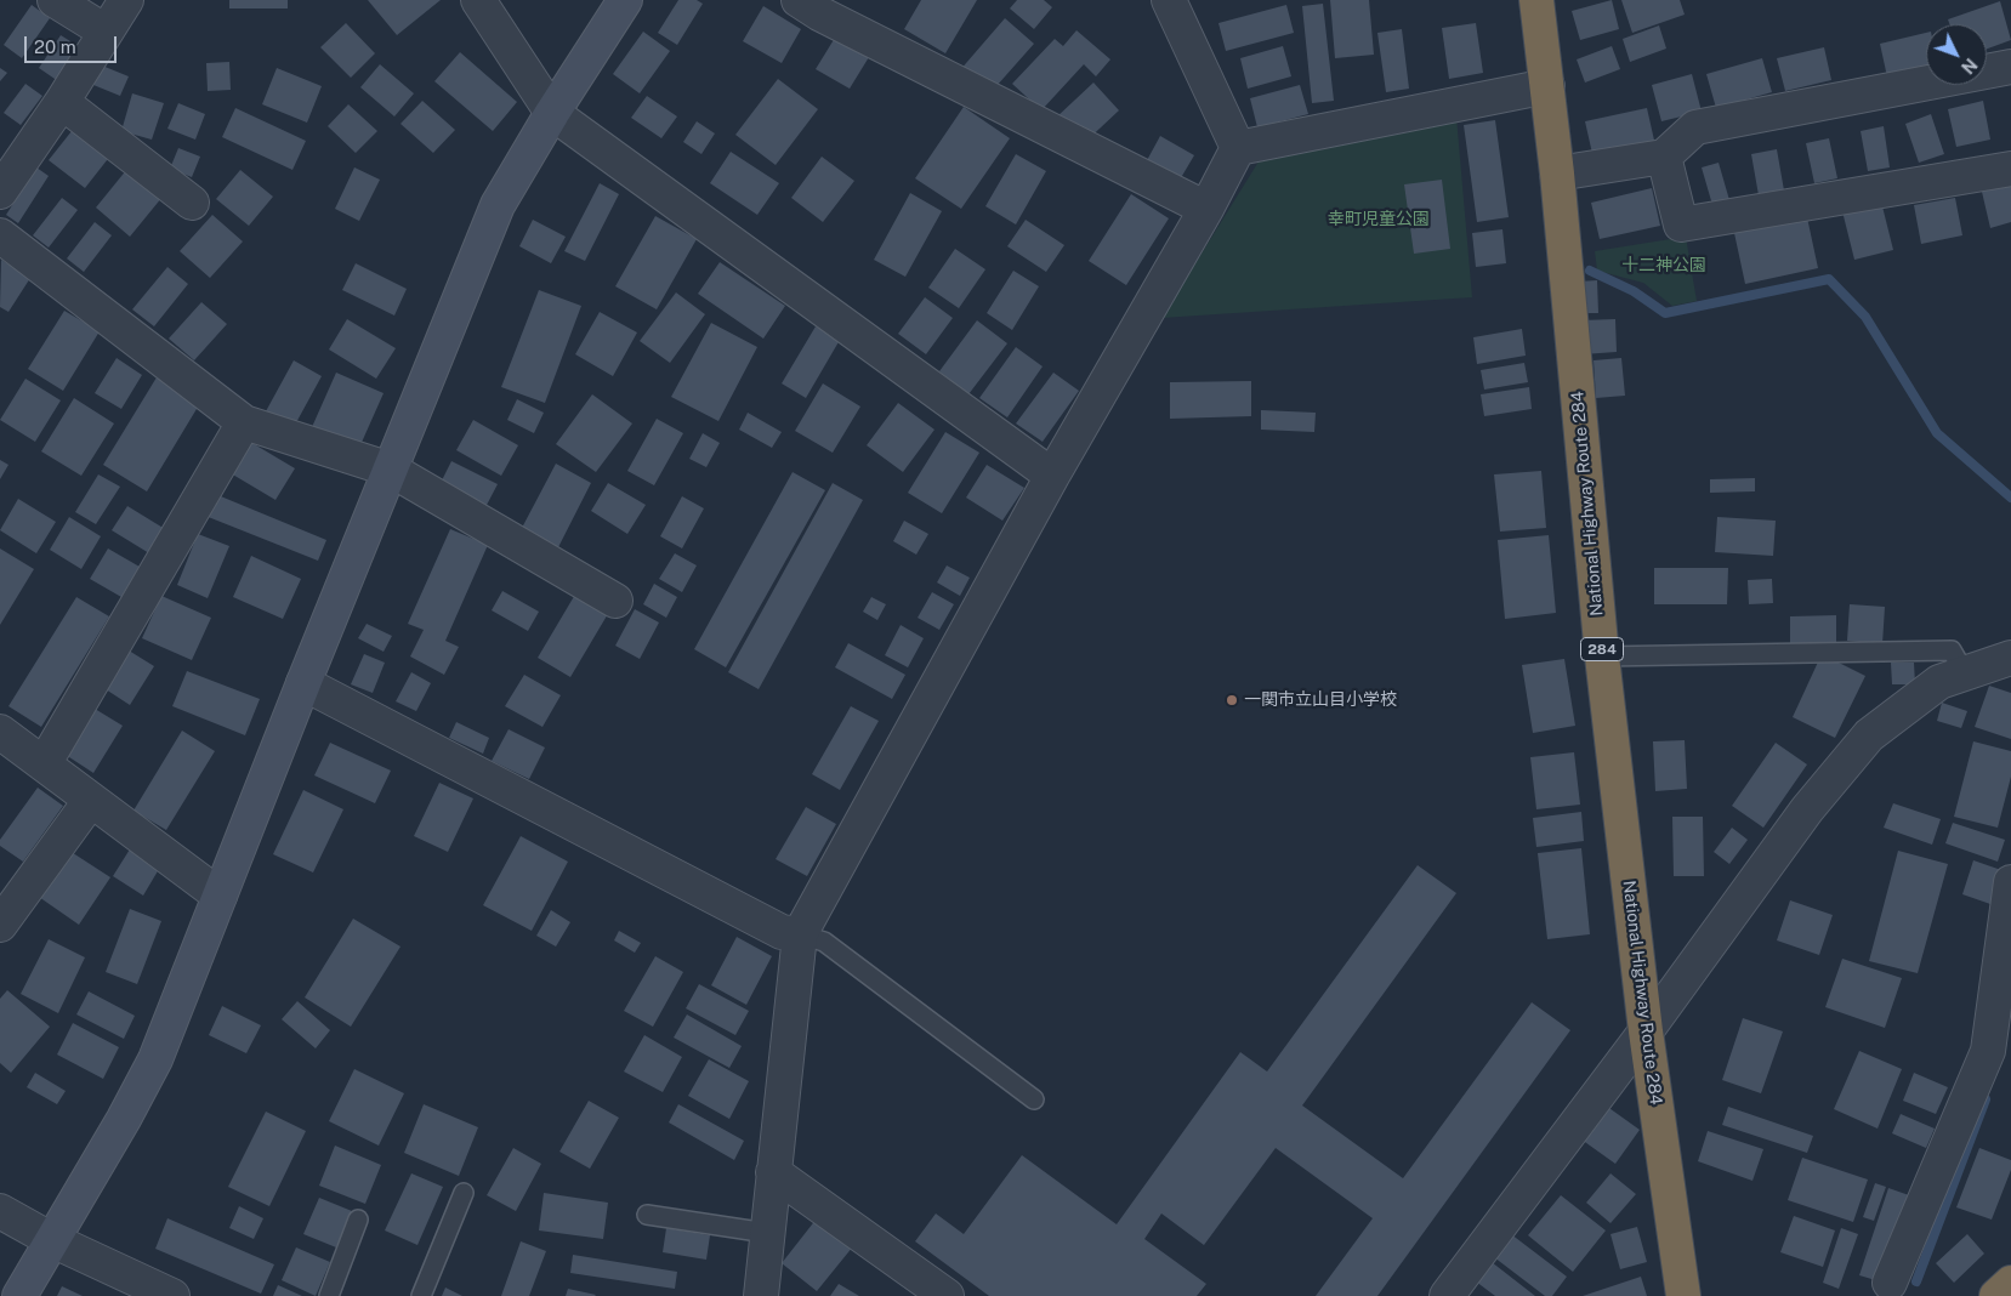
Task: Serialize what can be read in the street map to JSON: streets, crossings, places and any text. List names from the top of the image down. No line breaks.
{"streets":{"highway":["National Highway Route 284","284"]},"parks":["幸町児童公園","十二神公園"],"places":["一関市立山目小学校"],"scale_bar":"20 m","north":"bottom right"}
